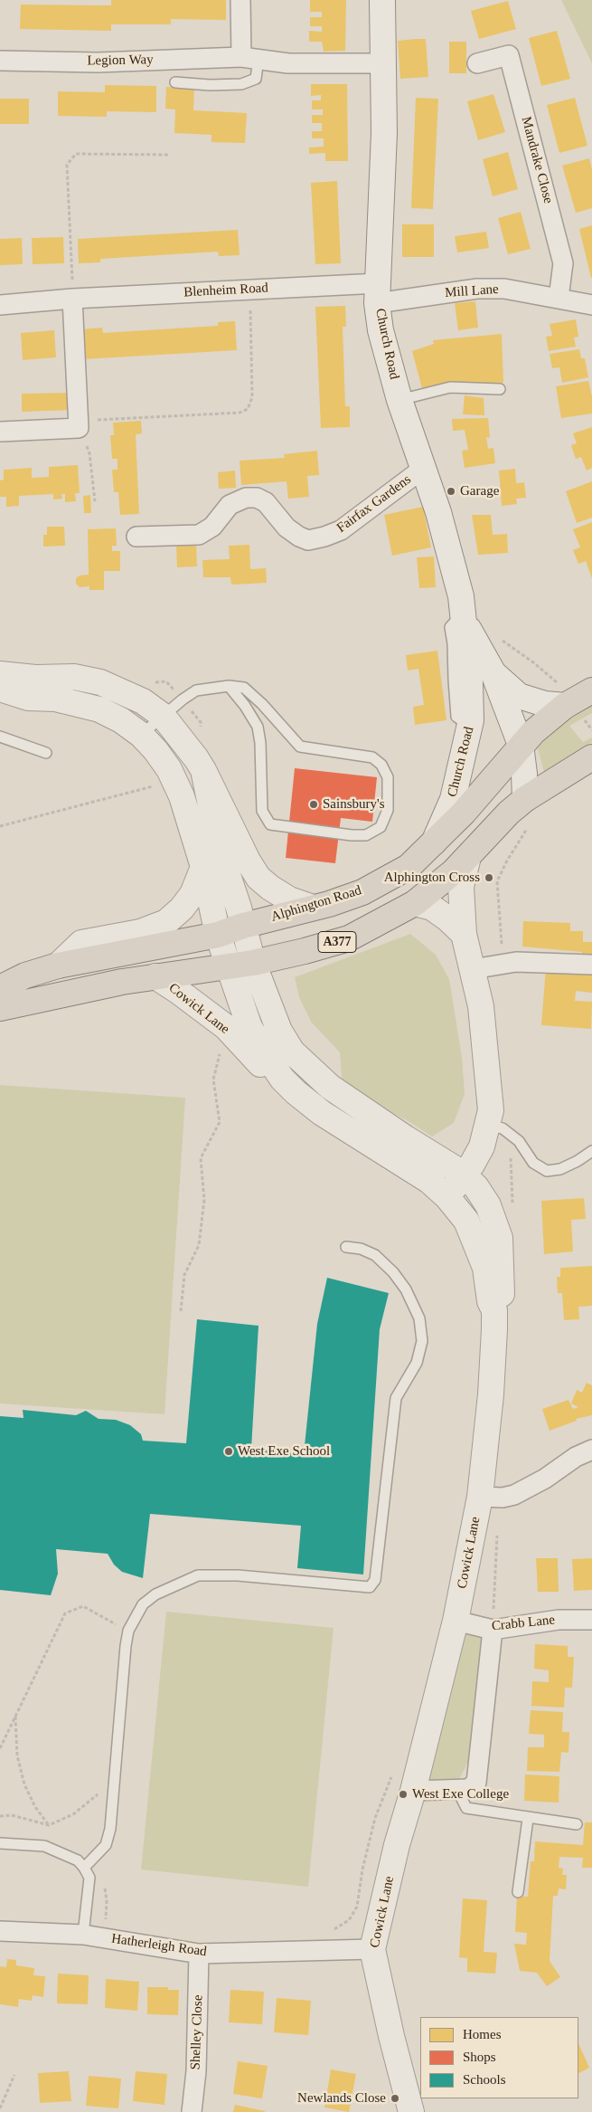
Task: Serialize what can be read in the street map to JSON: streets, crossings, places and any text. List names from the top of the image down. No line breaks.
{"streets":{"highway":["Alphington Road","A377"],"street":["Legion Way","Mandrake Close","Blenheim Road","Mill Lane","Church Road","Fairfax Gardens","Cowick Lane","Crabb Lane","Hatherleigh Road","Shelley Close"]},"crossings":[["Legion Way","Church Road"],["Mandrake Close","Mill Lane"],["Blenheim Road","Mill Lane"],["Blenheim Road","Church Road"],["Mill Lane","Church Road"],["Church Road","Fairfax Gardens"],["Church Road","Alphington Road"],["Church Road","A377"],["A377","Cowick Lane"],["Cowick Lane","Crabb Lane"],["Cowick Lane","Hatherleigh Road"],["Hatherleigh Road","Shelley Close"]],"places":["Garage","Sainsbury's","Alphington Cross","West Exe School","West Exe College","Newlands Close"],"legend":["Homes","Shops","Schools"]}
